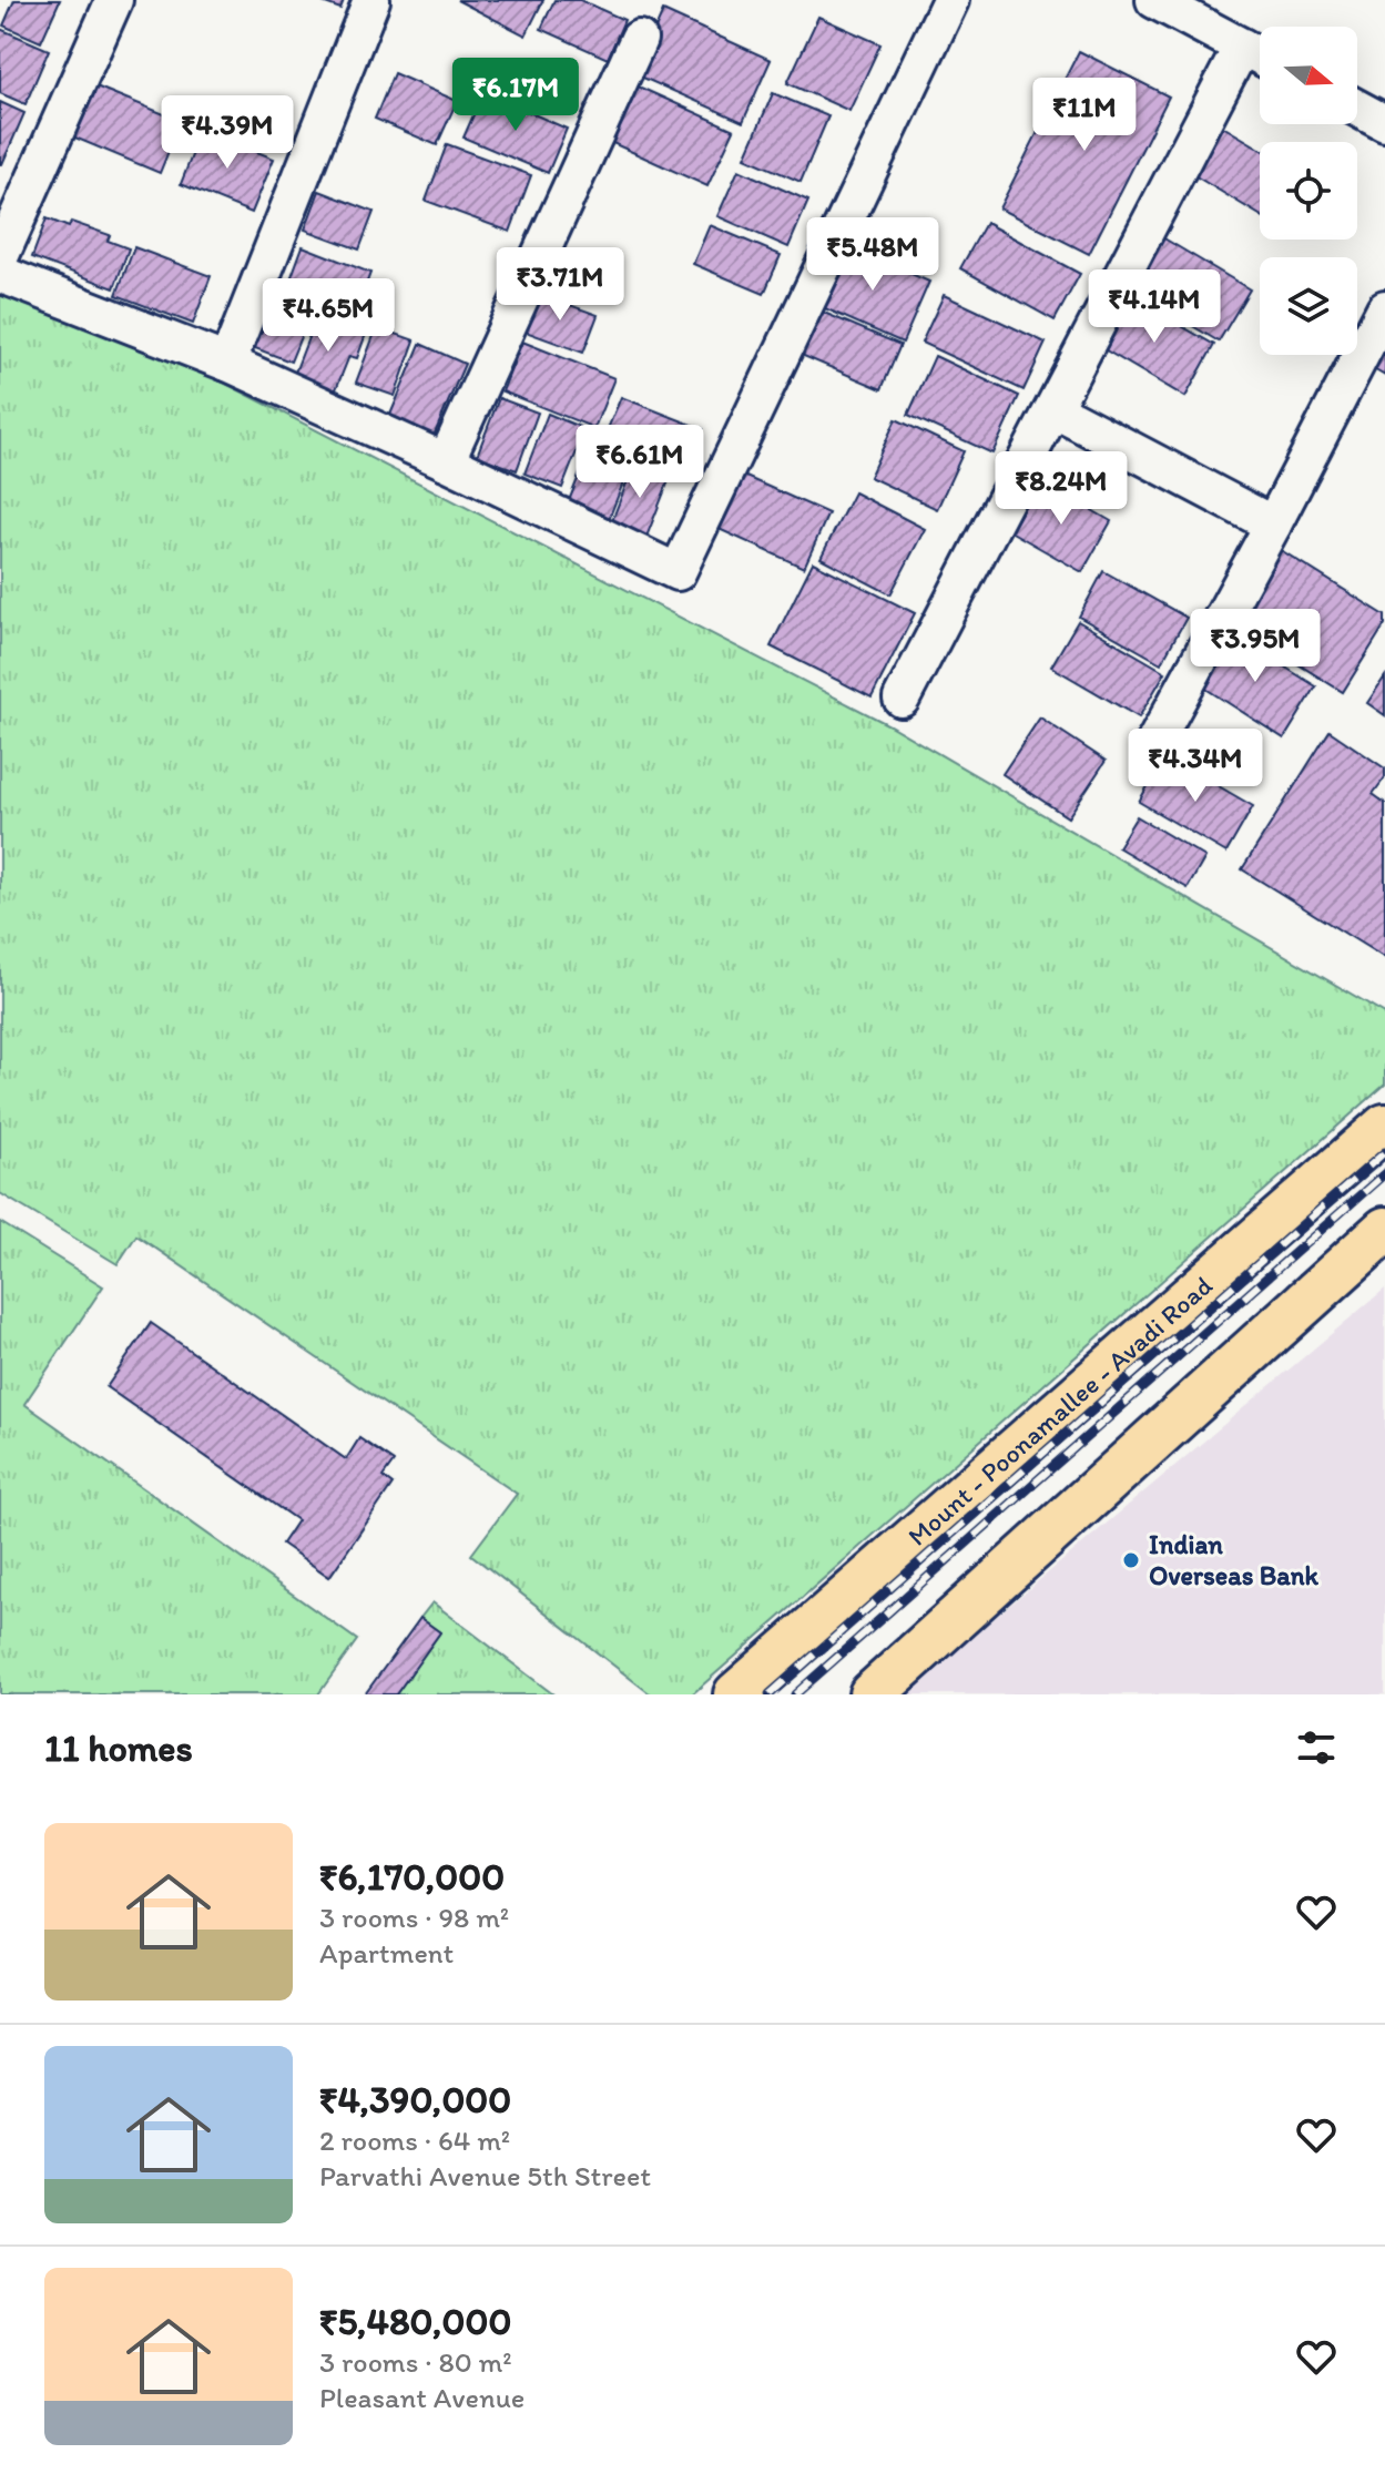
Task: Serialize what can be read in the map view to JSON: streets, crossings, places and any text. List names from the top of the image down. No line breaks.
{"streets":{"main road":["Mount - Poonamallee - Avadi Road"]},"places":["Indian Overseas Bank"],"north":"right","page":{"price":["₹6.17M","₹11M","₹4.39M","₹5.48M","₹3.71M","₹4.14M","₹4.65M","₹6.61M","₹8.24M","₹3.95M","₹4.34M"],"heading":"11 homes","list":[{"name":"₹6,170,000","note":"3 rooms · 98 m² · Apartment"},{"name":"₹4,390,000","note":"2 rooms · 64 m² · Parvathi Avenue 5th Street"},{"name":"₹5,480,000","note":"3 rooms · 80 m² · Pleasant Avenue"}]}}
